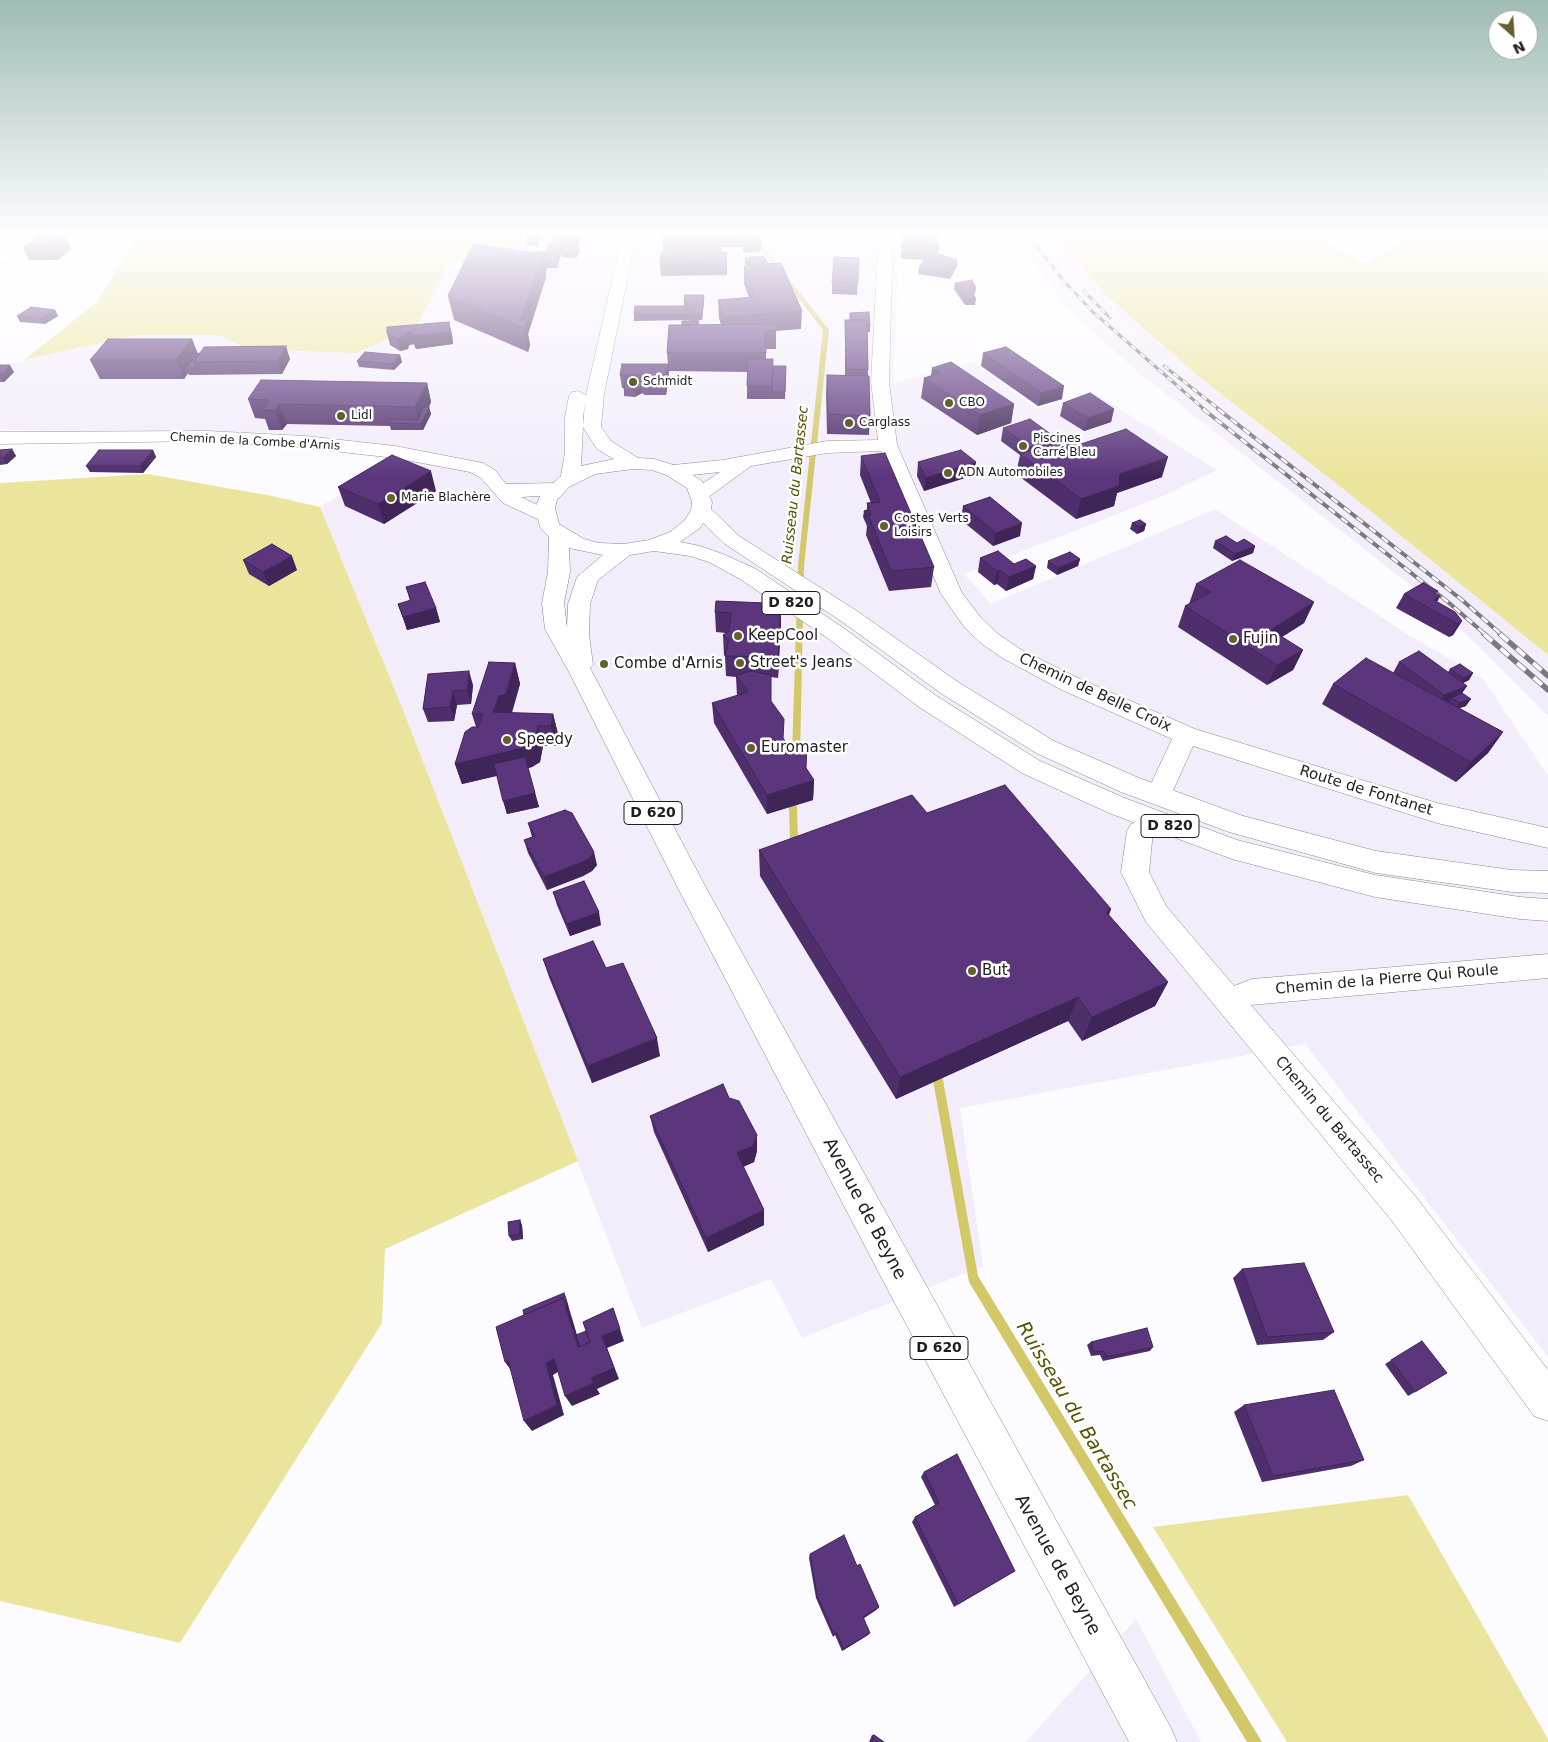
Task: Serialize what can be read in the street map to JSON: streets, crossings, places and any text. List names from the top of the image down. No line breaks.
{"streets":{"main road":["Chemin de la Combe d'Arnis","D 820","Chemin de Belle Croix","Route de Fontanet","D 620","Chemin de la Pierre Qui Roule","Chemin du Bartassec","Avenue de Beyne"]},"crossings":[["Chemin de la Combe d'Arnis","D 820"],["Chemin de la Combe d'Arnis","Avenue de Beyne"],["D 820","Avenue de Beyne"],["Chemin de Belle Croix","Route de Fontanet"],["Chemin de la Pierre Qui Roule","Chemin du Bartassec"]],"water":["Ruisseau du Bartassec"],"places":["Schmidt","CBO","Lidl","Carglass","Piscines Carré Bleu","ADN Automobiles","Marie Blachère","Costes Verts Loisirs","KeepCool","Fujin","Street's Jeans","Combe d'Arnis","Speedy","Euromaster","But"],"north":"bottom right"}
